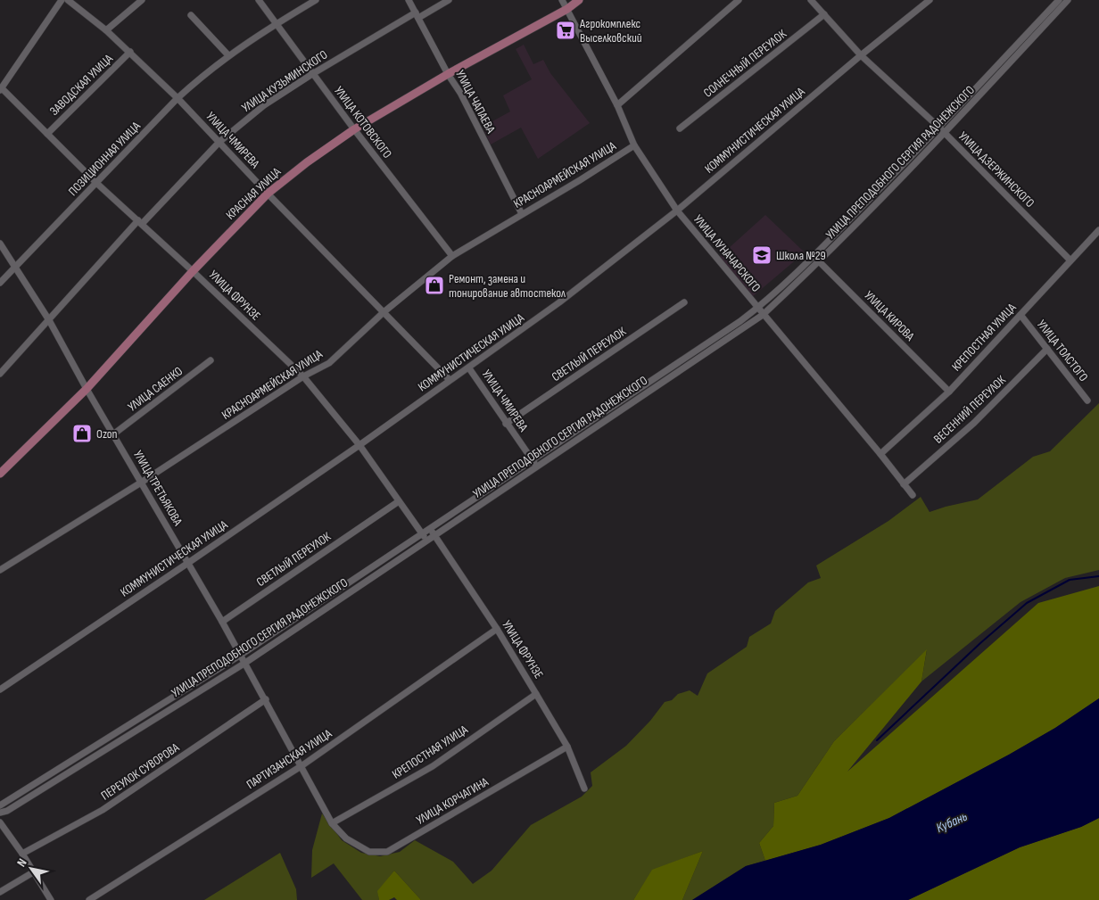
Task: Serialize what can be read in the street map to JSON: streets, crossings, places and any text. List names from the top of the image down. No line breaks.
{"streets":{"main road":["КРАСНАЯ УЛИЦА"],"street":["СОЛНЕЧНЫЙ ПЕРЕУЛОК","УЛИЦА КУЗЬМИНСКОГО","ЗАВОДСКАЯ УЛИЦА","УЛИЦА ЧАПАЕВА","УЛИЦА КОТОВСКОГО","КОММУНИСТИЧЕСКАЯ УЛИЦА","УЛИЦА ЧМИРЕВА","ПОЗИЦИОННАЯ УЛИЦА","УЛИЦА ПРЕПОДОБНОГО СЕРГИЯ РАДОНЕЖСКОГО","УЛИЦА ДЗЕРЖИНСКОГО","КРАСНОАРМЕЙСКАЯ УЛИЦА","УЛИЦА ЛУНАЧАРСКОГО","УЛИЦА ФРУНЗЕ","УЛИЦА КИРОВА","КРЕПОСТНАЯ УЛИЦА","УЛИЦА ТОЛСТОГО","СВЕТЛЫЙ ПЕРЕУЛОК","УЛИЦА САЕНКО","ВЕСЕННИЙ ПЕРЕУЛОК","УЛИЦА ТРЕТЬЯКОВА","ПАРТИЗАНСКАЯ УЛИЦА","ПЕРЕУЛОК СУВОРОВА","УЛИЦА КОРЧАГИНА"]},"crossings":[["СОЛНЕЧНЫЙ ПЕРЕУЛОК","УЛИЦА ДЗЕРЖИНСКОГО"],["УЛИЦА КУЗЬМИНСКОГО","УЛИЦА ЧАПАЕВА"],["УЛИЦА КУЗЬМИНСКОГО","УЛИЦА КОТОВСКОГО"],["УЛИЦА КУЗЬМИНСКОГО","УЛИЦА ЧМИРЕВА"],["УЛИЦА КУЗЬМИНСКОГО","УЛИЦА ФРУНЗЕ"],["УЛИЦА КУЗЬМИНСКОГО","УЛИЦА ТРЕТЬЯКОВА"],["ЗАВОДСКАЯ УЛИЦА","УЛИЦА ЧМИРЕВА"],["ЗАВОДСКАЯ УЛИЦА","УЛИЦА ФРУНЗЕ"],["УЛИЦА ЧАПАЕВА","КРАСНОАРМЕЙСКАЯ УЛИЦА"],["УЛИЦА ЧАПАЕВА","КРАСНАЯ УЛИЦА"],["УЛИЦА КОТОВСКОГО","ПОЗИЦИОННАЯ УЛИЦА"],["УЛИЦА КОТОВСКОГО","КРАСНОАРМЕЙСКАЯ УЛИЦА"],["УЛИЦА КОТОВСКОГО","КРАСНАЯ УЛИЦА"],["КОММУНИСТИЧЕСКАЯ УЛИЦА","УЛИЦА ЧМИРЕВА"],["КОММУНИСТИЧЕСКАЯ УЛИЦА","УЛИЦА ДЗЕРЖИНСКОГО"],["КОММУНИСТИЧЕСКАЯ УЛИЦА","УЛИЦА ЛУНАЧАРСКОГО"],["КОММУНИСТИЧЕСКАЯ УЛИЦА","УЛИЦА ФРУНЗЕ"],["КОММУНИСТИЧЕСКАЯ УЛИЦА","УЛИЦА ТРЕТЬЯКОВА"],["УЛИЦА ЧМИРЕВА","ПОЗИЦИОННАЯ УЛИЦА"],["УЛИЦА ЧМИРЕВА","УЛИЦА ПРЕПОДОБНОГО СЕРГИЯ РАДОНЕЖСКОГО"],["УЛИЦА ЧМИРЕВА","КРАСНОАРМЕЙСКАЯ УЛИЦА"],["УЛИЦА ЧМИРЕВА","КРАСНАЯ УЛИЦА"],["УЛИЦА ЧМИРЕВА","СВЕТЛЫЙ ПЕРЕУЛОК"],["ПОЗИЦИОННАЯ УЛИЦА","УЛИЦА ФРУНЗЕ"],["ПОЗИЦИОННАЯ УЛИЦА","УЛИЦА ТРЕТЬЯКОВА"],["УЛИЦА ПРЕПОДОБНОГО СЕРГИЯ РАДОНЕЖСКОГО","УЛИЦА ДЗЕРЖИНСКОГО"],["УЛИЦА ПРЕПОДОБНОГО СЕРГИЯ РАДОНЕЖСКОГО","УЛИЦА ЛУНАЧАРСКОГО"],["УЛИЦА ПРЕПОДОБНОГО СЕРГИЯ РАДОНЕЖСКОГО","УЛИЦА ФРУНЗЕ"],["УЛИЦА ПРЕПОДОБНОГО СЕРГИЯ РАДОНЕЖСКОГО","УЛИЦА КИРОВА"],["УЛИЦА ПРЕПОДОБНОГО СЕРГИЯ РАДОНЕЖСКОГО","УЛИЦА ТРЕТЬЯКОВА"],["УЛИЦА ДЗЕРЖИНСКОГО","КРЕПОСТНАЯ УЛИЦА"],["КРАСНОАРМЕЙСКАЯ УЛИЦА","УЛИЦА ЛУНАЧАРСКОГО"],["КРАСНОАРМЕЙСКАЯ УЛИЦА","УЛИЦА ФРУНЗЕ"],["КРАСНОАРМЕЙСКАЯ УЛИЦА","УЛИЦА ТРЕТЬЯКОВА"],["КРАСНАЯ УЛИЦА","УЛИЦА ЛУНАЧАРСКОГО"],["КРАСНАЯ УЛИЦА","УЛИЦА ФРУНЗЕ"],["КРАСНАЯ УЛИЦА","УЛИЦА ТРЕТЬЯКОВА"],["УЛИЦА ЛУНАЧАРСКОГО","КРЕПОСТНАЯ УЛИЦА"],["УЛИЦА ЛУНАЧАРСКОГО","ВЕСЕННИЙ ПЕРЕУЛОК"],["УЛИЦА ФРУНЗЕ","КРЕПОСТНАЯ УЛИЦА"],["УЛИЦА ФРУНЗЕ","СВЕТЛЫЙ ПЕРЕУЛОК"],["УЛИЦА ФРУНЗЕ","ПАРТИЗАНСКАЯ УЛИЦА"],["УЛИЦА ФРУНЗЕ","УЛИЦА КОРЧАГИНА"],["УЛИЦА КИРОВА","КРЕПОСТНАЯ УЛИЦА"],["КРЕПОСТНАЯ УЛИЦА","УЛИЦА ТОЛСТОГО"],["КРЕПОСТНАЯ УЛИЦА","УЛИЦА ТРЕТЬЯКОВА"],["УЛИЦА ТОЛСТОГО","ВЕСЕННИЙ ПЕРЕУЛОК"],["СВЕТЛЫЙ ПЕРЕУЛОК","УЛИЦА ТРЕТЬЯКОВА"],["УЛИЦА САЕНКО","УЛИЦА ТРЕТЬЯКОВА"],["УЛИЦА ТРЕТЬЯКОВА","ПАРТИЗАНСКАЯ УЛИЦА"],["УЛИЦА ТРЕТЬЯКОВА","ПЕРЕУЛОК СУВОРОВА"],["УЛИЦА ТРЕТЬЯКОВА","УЛИЦА КОРЧАГИНА"]],"water":["Кубань"],"places":{"supermarket":["Агрокомплекс Выселковский"],"school or university":["Школа №29"],"shop":["Ремонт, замена и тонирование автостекол","Ozon"]},"north":"top left"}
